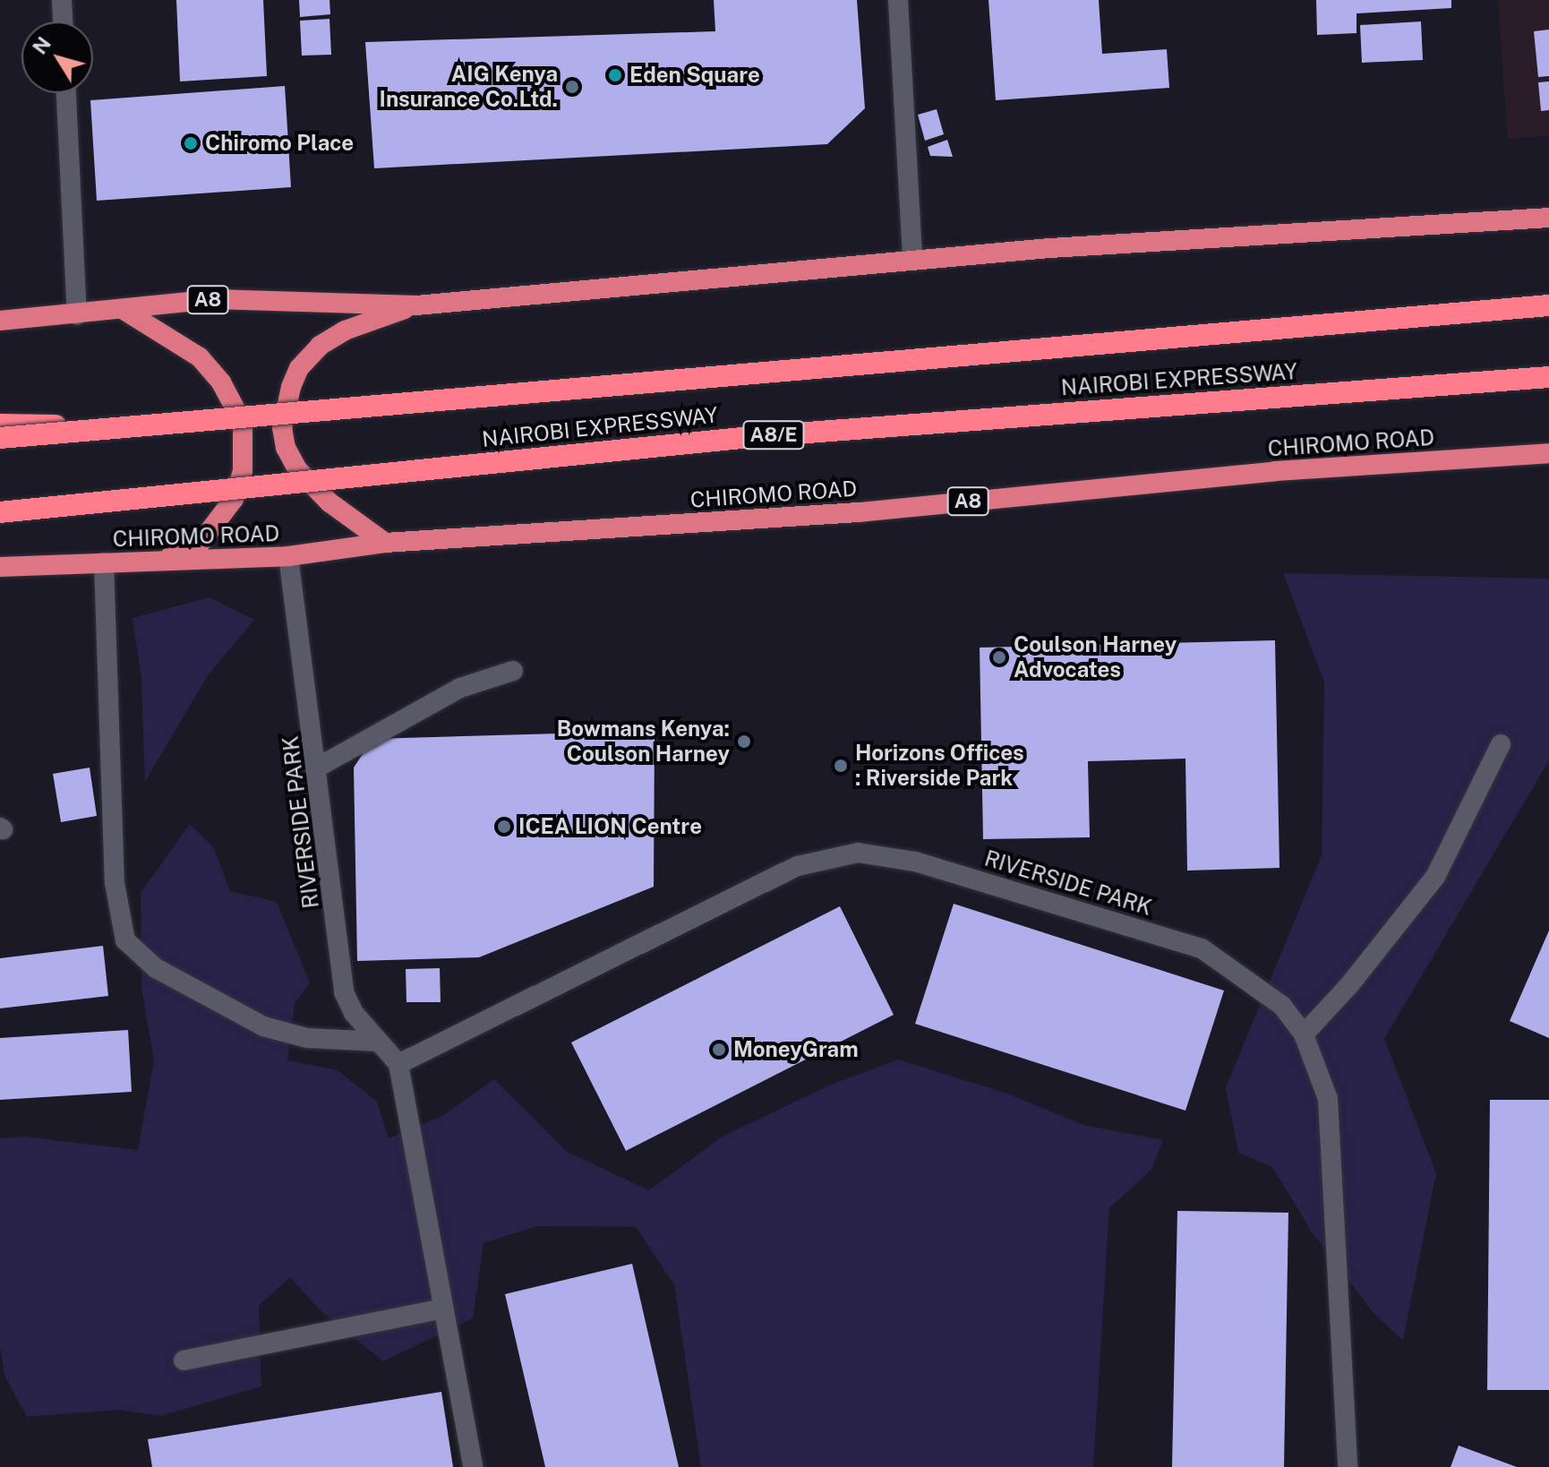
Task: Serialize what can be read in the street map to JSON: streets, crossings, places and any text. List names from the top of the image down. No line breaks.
{"streets":{"highway":["A8","NAIROBI EXPRESSWAY","A8/E","CHIROMO ROAD"],"street":["RIVERSIDE PARK"]},"crossings":[["CHIROMO ROAD","RIVERSIDE PARK"]],"places":["Eden Square","AIG Kenya Insurance Co.Ltd.","Chiromo Place","Coulson Harney Advocates","Bowmans Kenya: Coulson Harney","Horizons Offices : Riverside Park","ICEA LION Centre","MoneyGram"],"north":"top left"}
